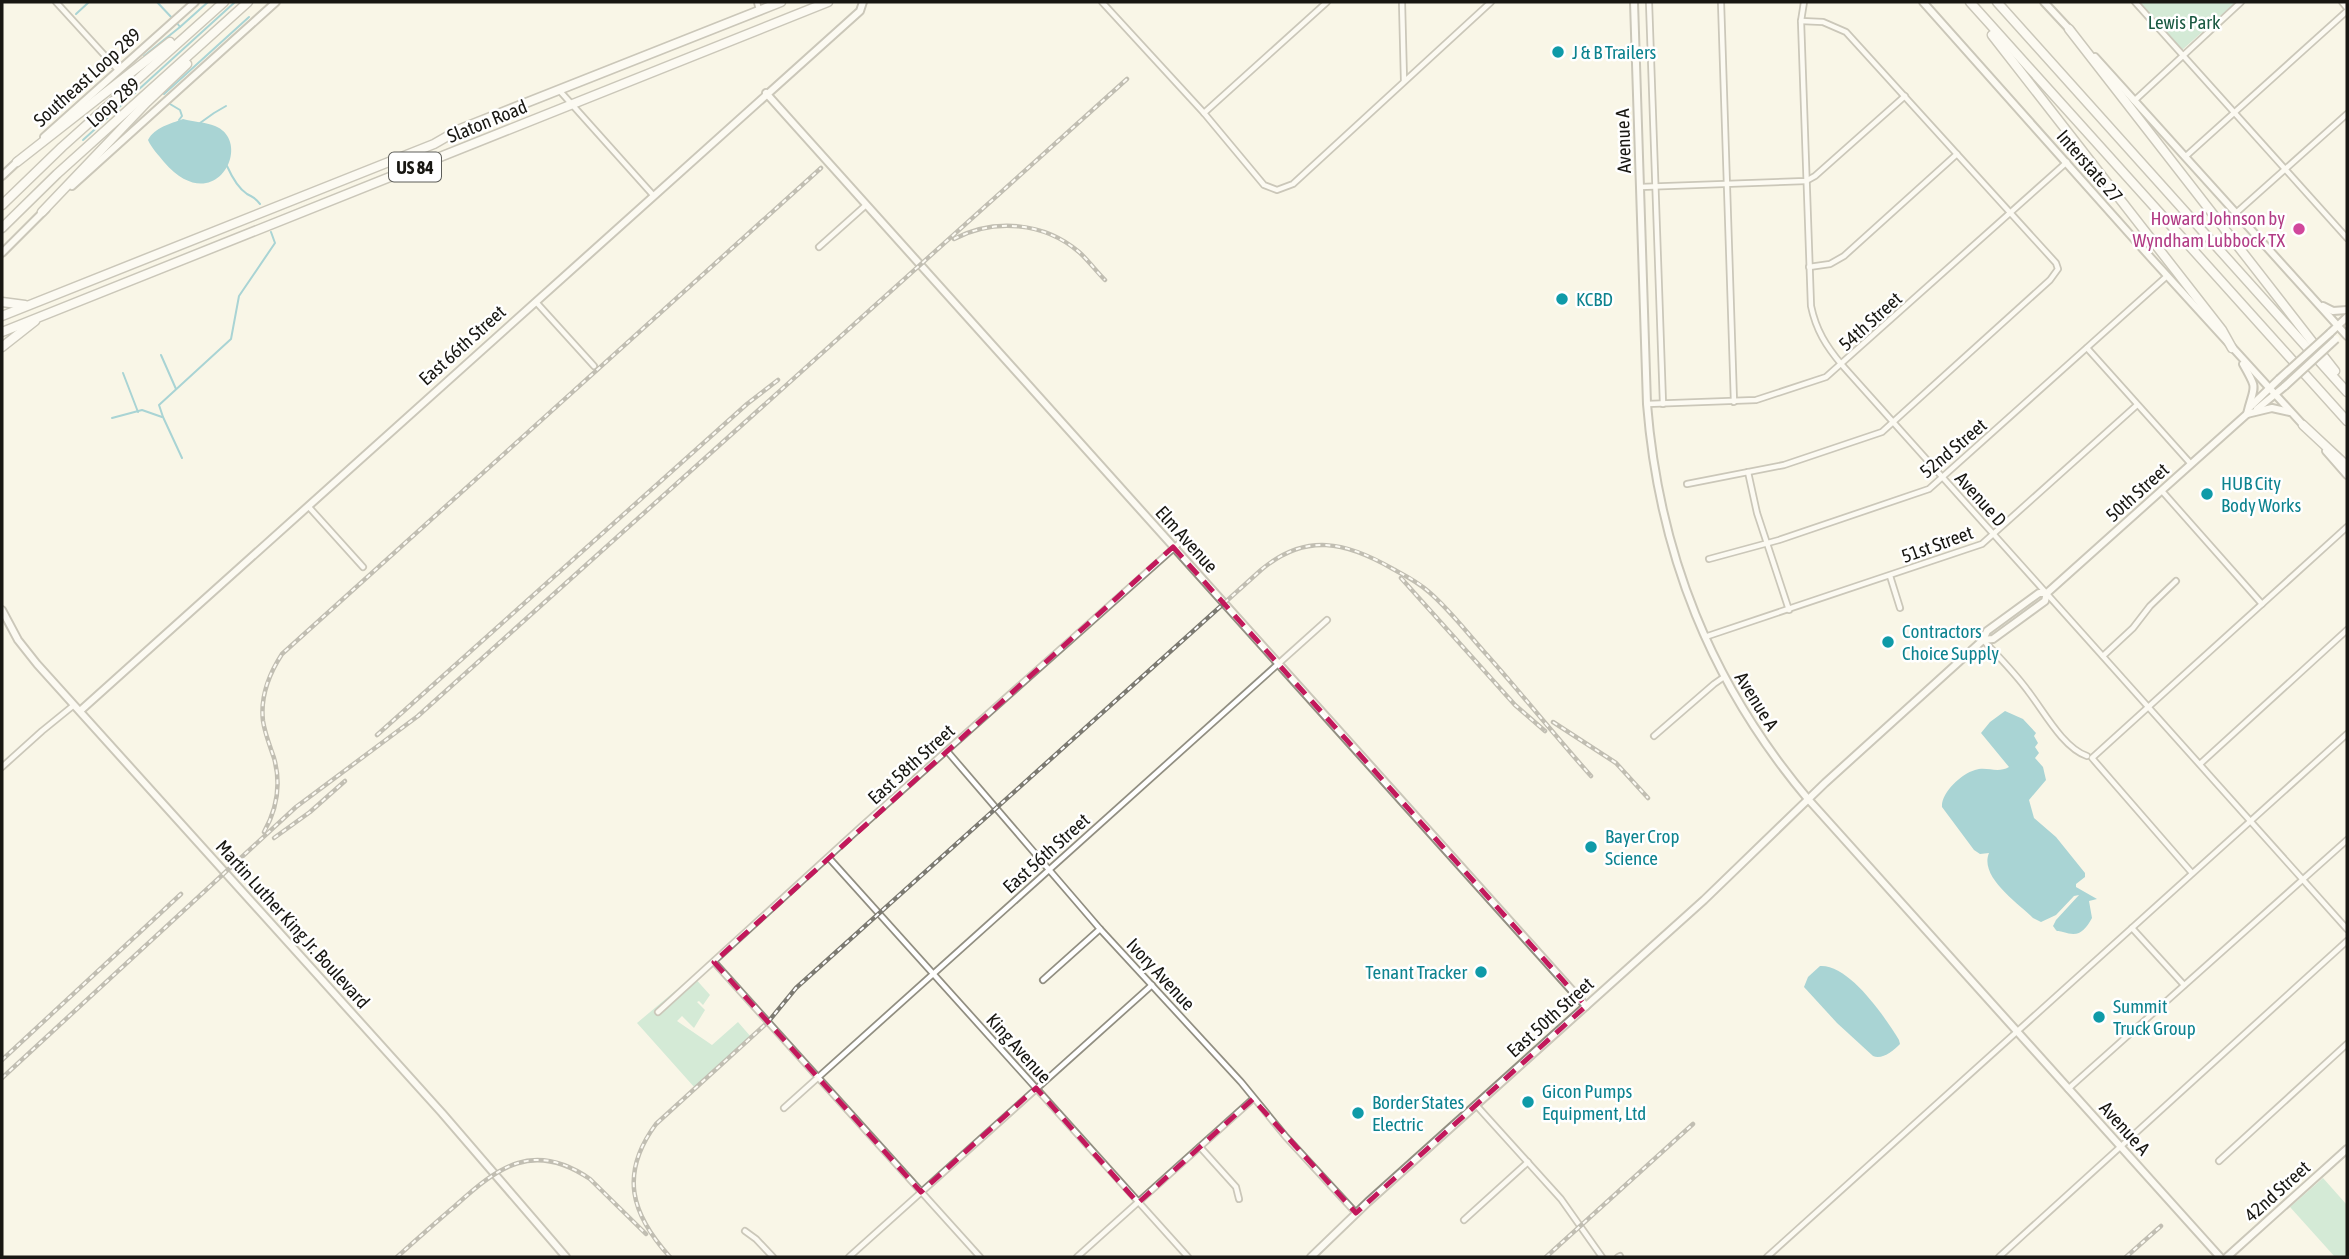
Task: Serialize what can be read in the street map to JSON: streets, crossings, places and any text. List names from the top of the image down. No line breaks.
{"streets":{"highway":["Loop 289","Slaton Road","US 84"],"main road":["Southeast Loop 289","Avenue A","Interstate 27","East 66th Street","50th Street","Elm Avenue","Martin Luther King Jr. Boulevard","East 50th Street","42nd Street"],"street":["54th Street","52nd Street","Avenue D","51st Street","East 58th Street","East 56th Street","Ivory Avenue","King Avenue"]},"crossings":[["Avenue A","54th Street"],["Avenue A","50th Street"],["Avenue A","51st Street"],["Avenue A","East 50th Street"],["Interstate 27","54th Street"],["Interstate 27","52nd Street"],["Interstate 27","50th Street"],["54th Street","Avenue D"],["East 66th Street","Elm Avenue"],["East 66th Street","Martin Luther King Jr. Boulevard"],["52nd Street","Avenue D"],["50th Street","Avenue D"],["50th Street","East 50th Street"],["Avenue D","51st Street"],["Elm Avenue","East 58th Street"],["Elm Avenue","East 56th Street"],["Elm Avenue","East 50th Street"],["East 58th Street","Ivory Avenue"],["East 58th Street","King Avenue"],["East 56th Street","Ivory Avenue"],["East 56th Street","King Avenue"],["Ivory Avenue","East 50th Street"]],"parks":["Lewis Park"],"places":["J & B Trailers","Howard Johnson by Wyndham Lubbock TX","KCBD","HUB City Body Works","Contractors Choice Supply","Bayer Crop Science","Tenant Tracker","Summit Truck Group","Gicon Pumps Equipment, Ltd","Border States Electric"]}
